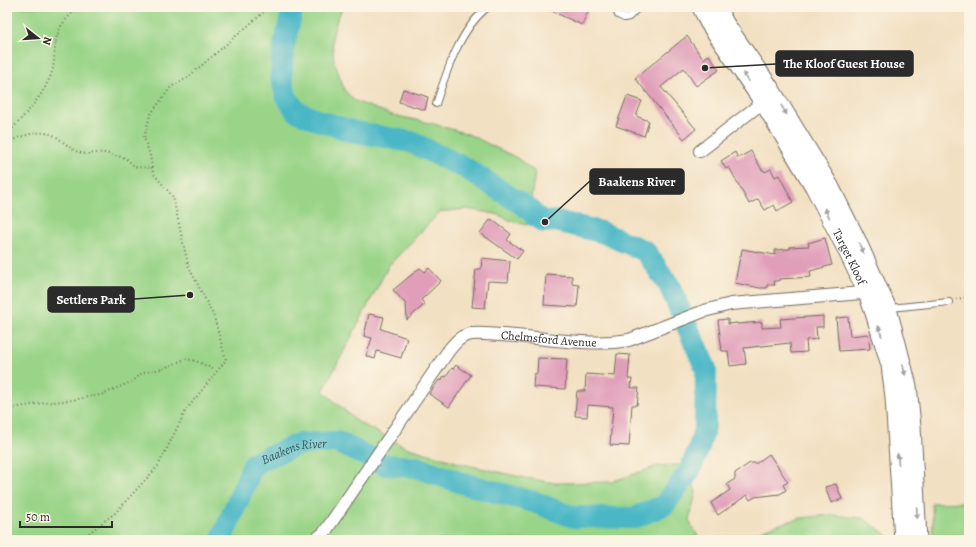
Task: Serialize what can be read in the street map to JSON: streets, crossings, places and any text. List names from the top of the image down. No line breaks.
{"streets":{"main road":["Target Kloof"],"street":["Chelmsford Avenue"]},"crossings":[["Target Kloof","Chelmsford Avenue"]],"water":["Baakens River"],"places":["The Kloof Guest House","Baakens River","Settlers Park"],"scale_bar":"50 m","north":"right"}
